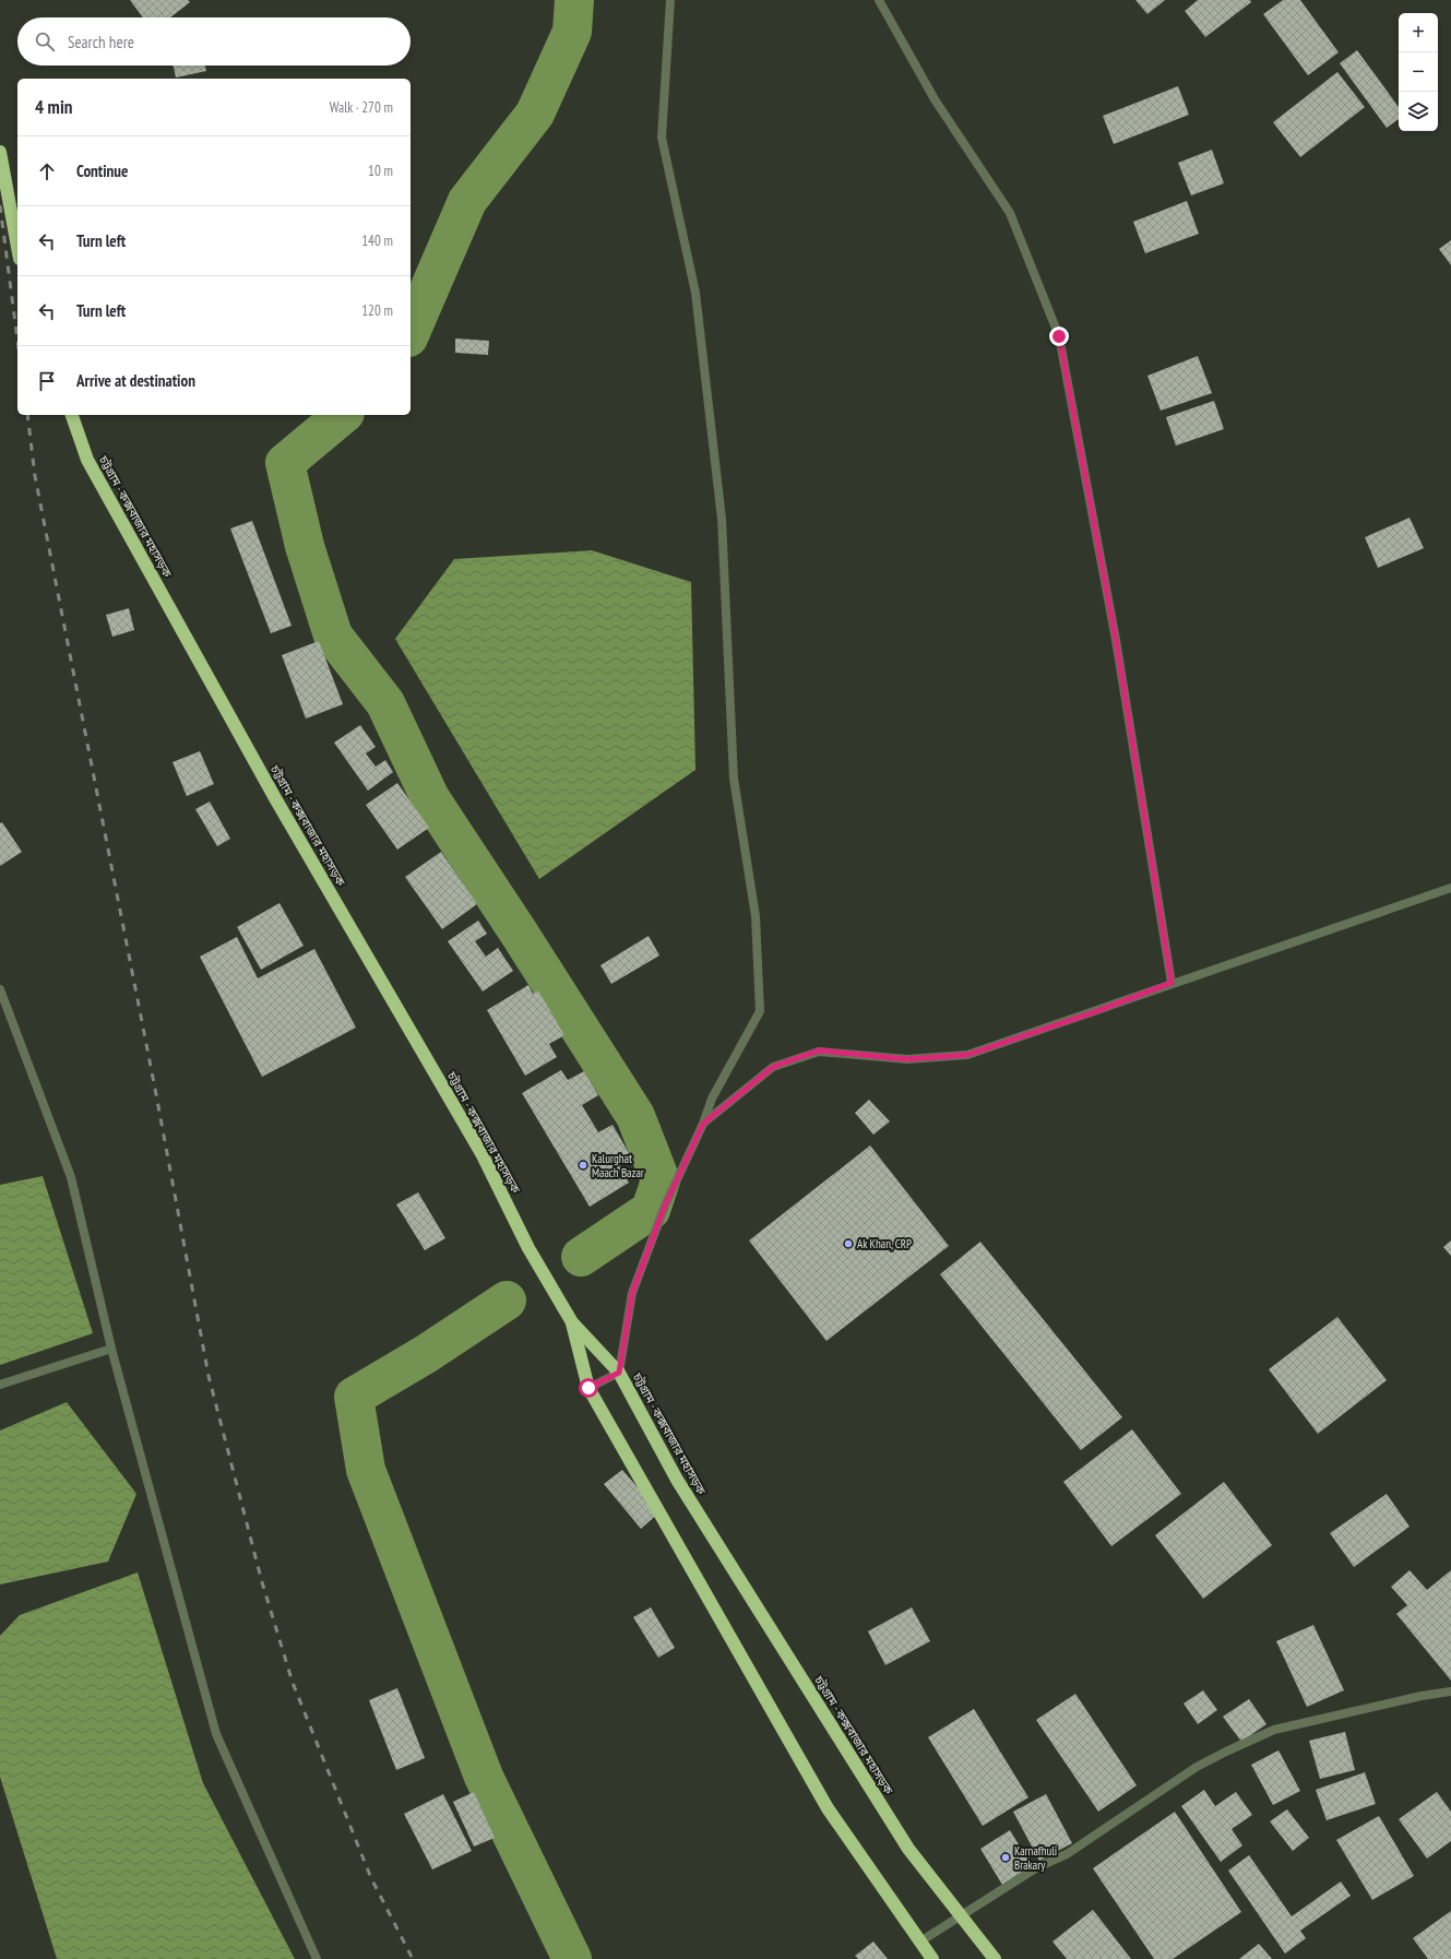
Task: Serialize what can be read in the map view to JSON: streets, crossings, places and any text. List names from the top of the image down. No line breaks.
{"streets":{"highway":["চট্টগ্রাম - কক্সবাজার মহাসড়ক"]},"places":["Kalurghat Maach Bazar","Ak Khan, CRP","Karnafhuli Brakary"],"page":{"map_buttons":["+","−"],"search":"Search here","heading":["4 min","Walk · 270 m"],"list":[["Continue","10 m"],["Turn left","140 m"],["Turn left","120 m"],"Arrive at destination"]}}
